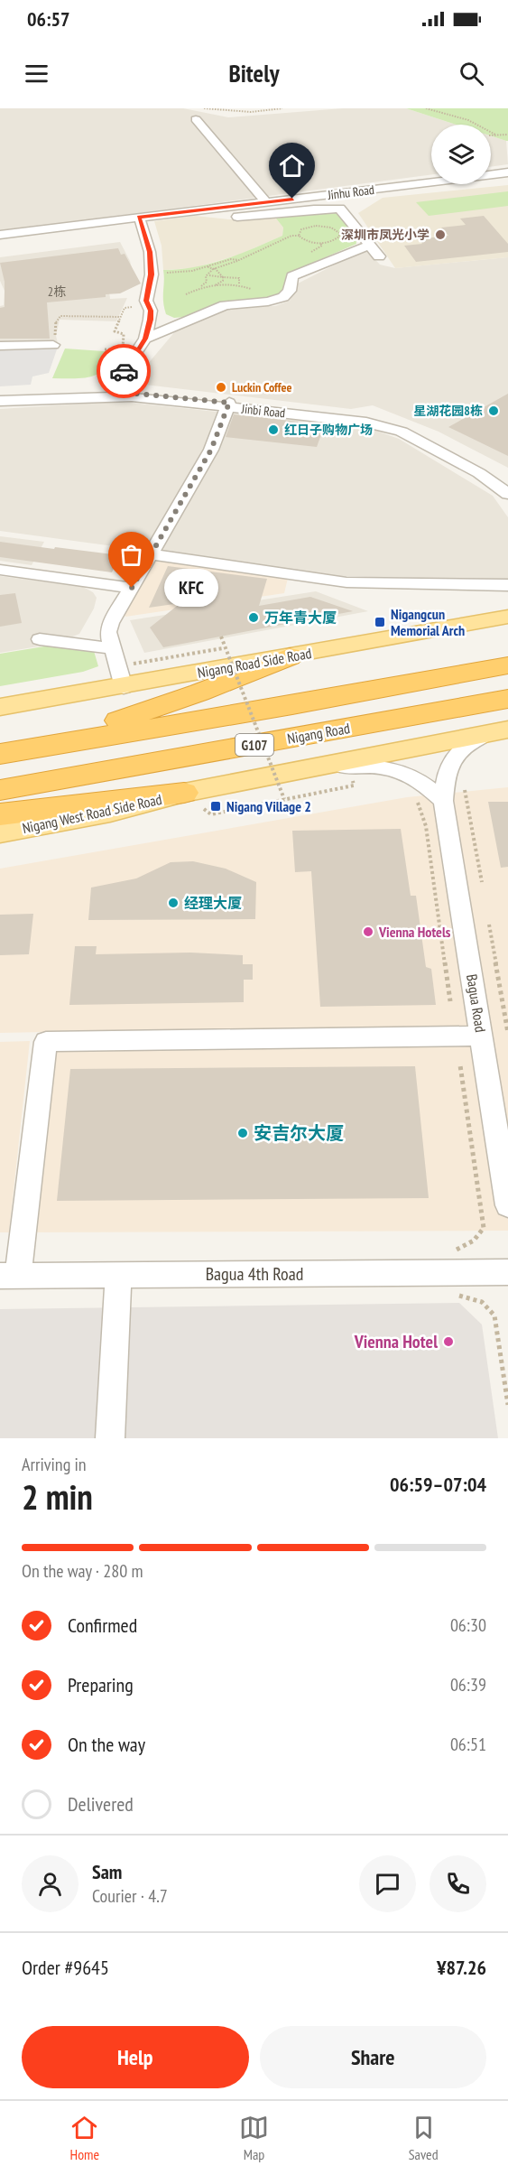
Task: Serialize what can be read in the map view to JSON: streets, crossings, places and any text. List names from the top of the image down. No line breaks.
{"streets":{"highway":["Nigang Road","G107"],"main road":["Nigang Road Side Road","Nigang West Road Side Road"],"street":["Jinhu Road","Jinbi Road","Bagua Road","Bagua 4th Road"]},"places":{"other":["深圳市凤光小学","Luckin Coffee","星湖花园8栋","红日子购物广场","KFC","万年青大厦","经理大厦","Vienna Hotels","安吉尔大厦","Vienna Hotel"],"transit":["Nigangcun Memorial Arch","Nigang Village 2"]},"house_numbers":["2栋"],"page":{"status":"06:57","header":"Bitely","bubble":"KFC","heading":["2 min","Arriving in","06:59–07:04"],"panel":["Sam","Courier · 4.7","Order #9645","¥87.26"],"bar":"On the way · 280 m","list":[["Confirmed","06:30"],["Preparing","06:39"],["On the way","06:51"],"Delivered"],"buttons":["Help","Share"],"tabs":["Home","Map","Saved"]}}
